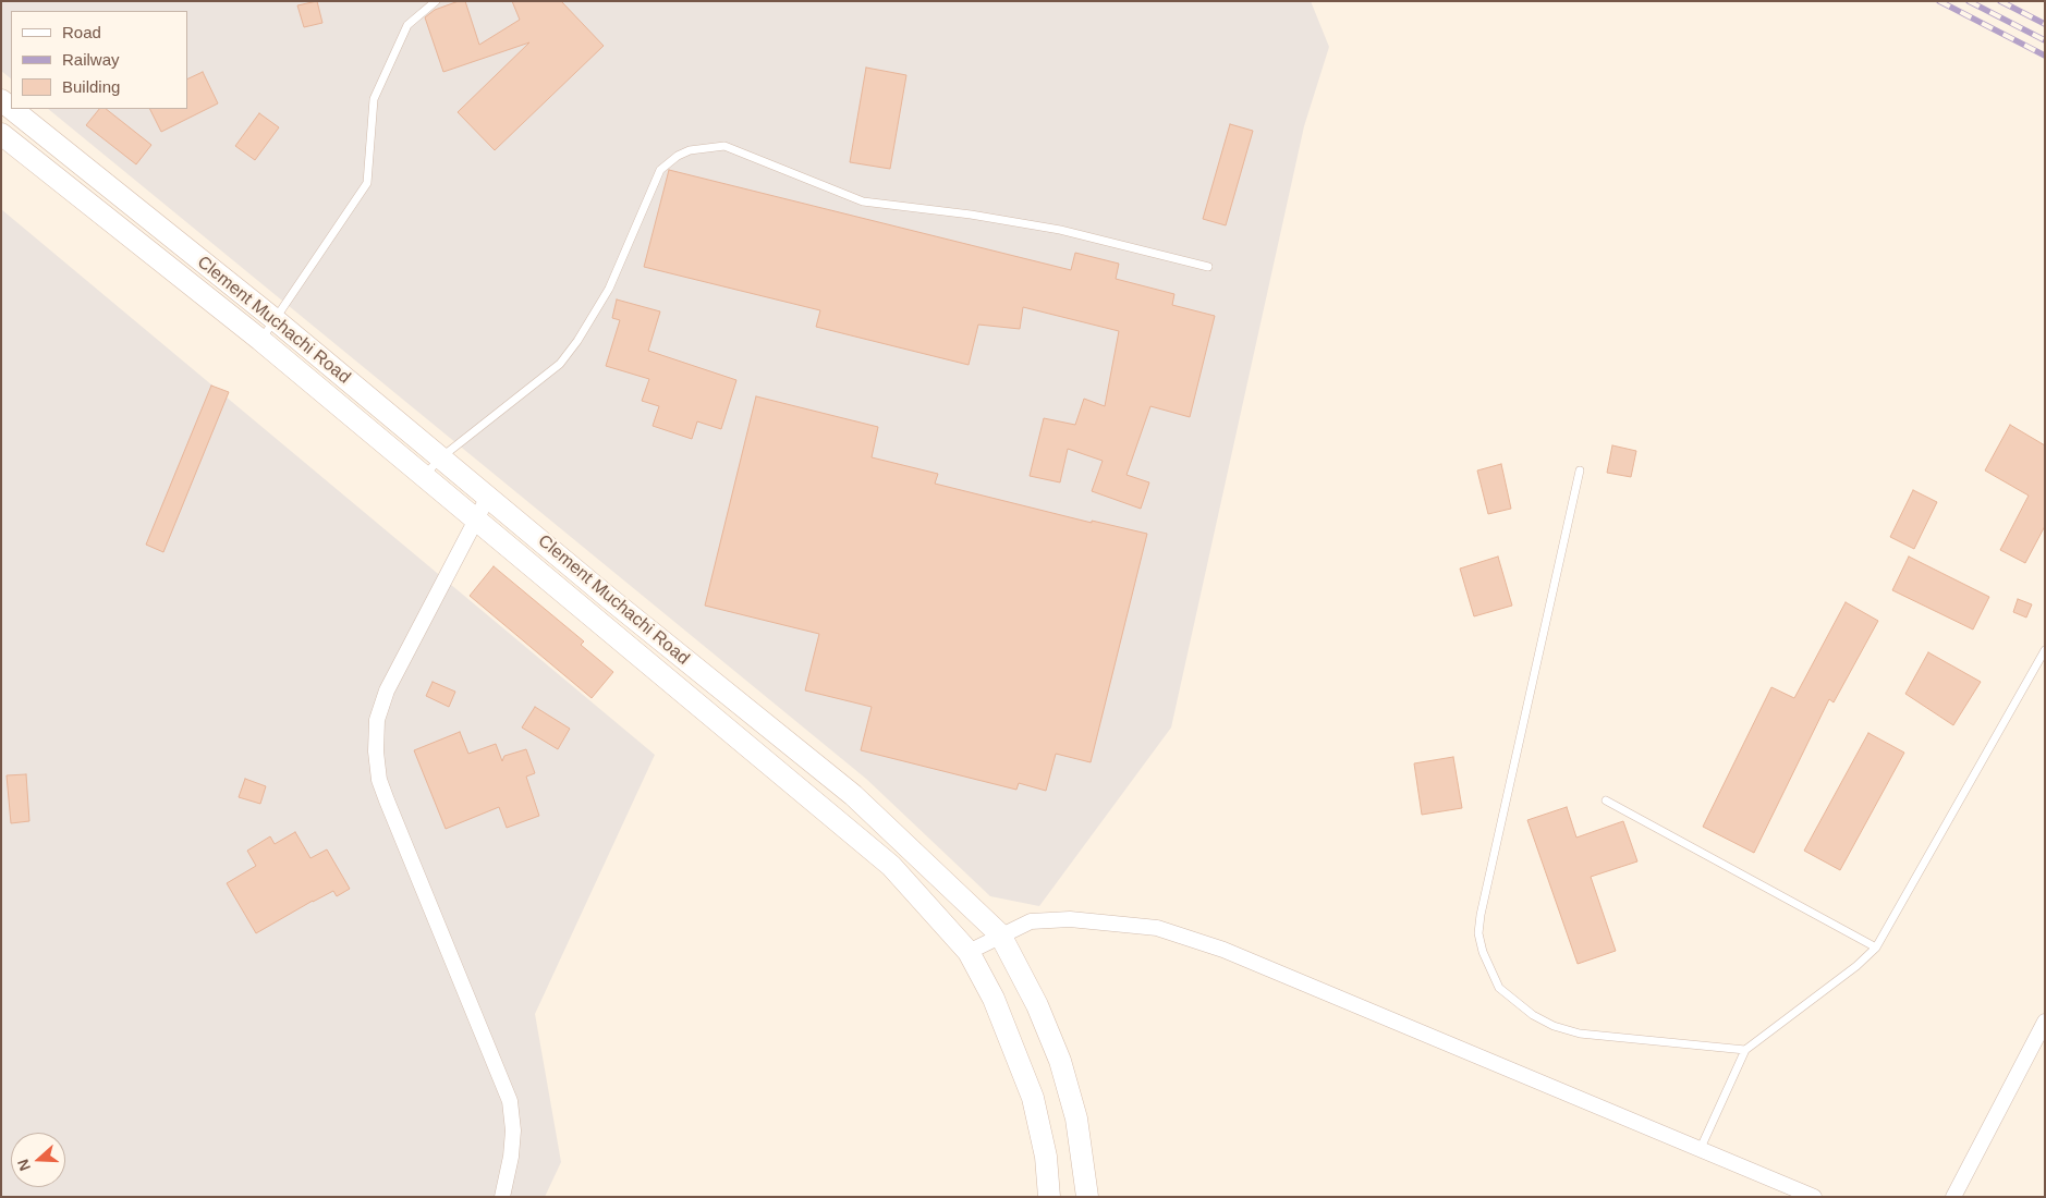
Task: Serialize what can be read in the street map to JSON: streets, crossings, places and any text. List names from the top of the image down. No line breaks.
{"streets":{"main road":["Clement Muchachi Road"]},"legend":["Road","Railway","Building"],"north":"left"}
